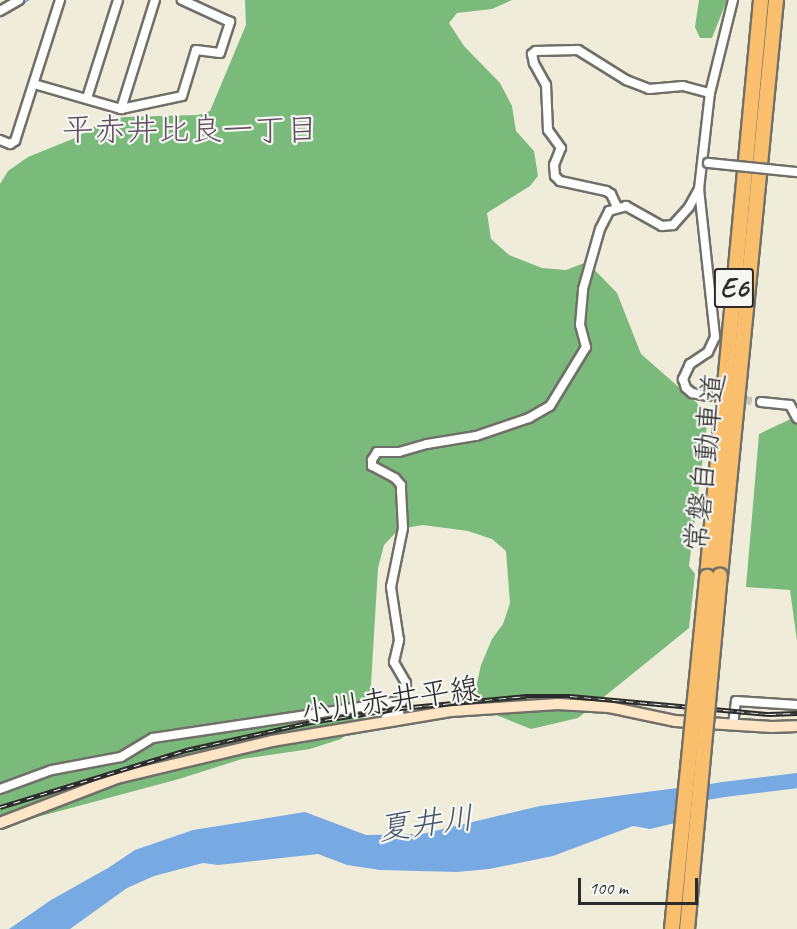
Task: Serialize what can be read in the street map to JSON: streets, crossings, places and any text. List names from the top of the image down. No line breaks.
{"streets":{"highway":["E6","常磐自動車道"],"main road":["小川赤井平線"]},"districts":["平赤井比良一丁目"],"water":["夏井川"],"scale_bar":"100 m"}
